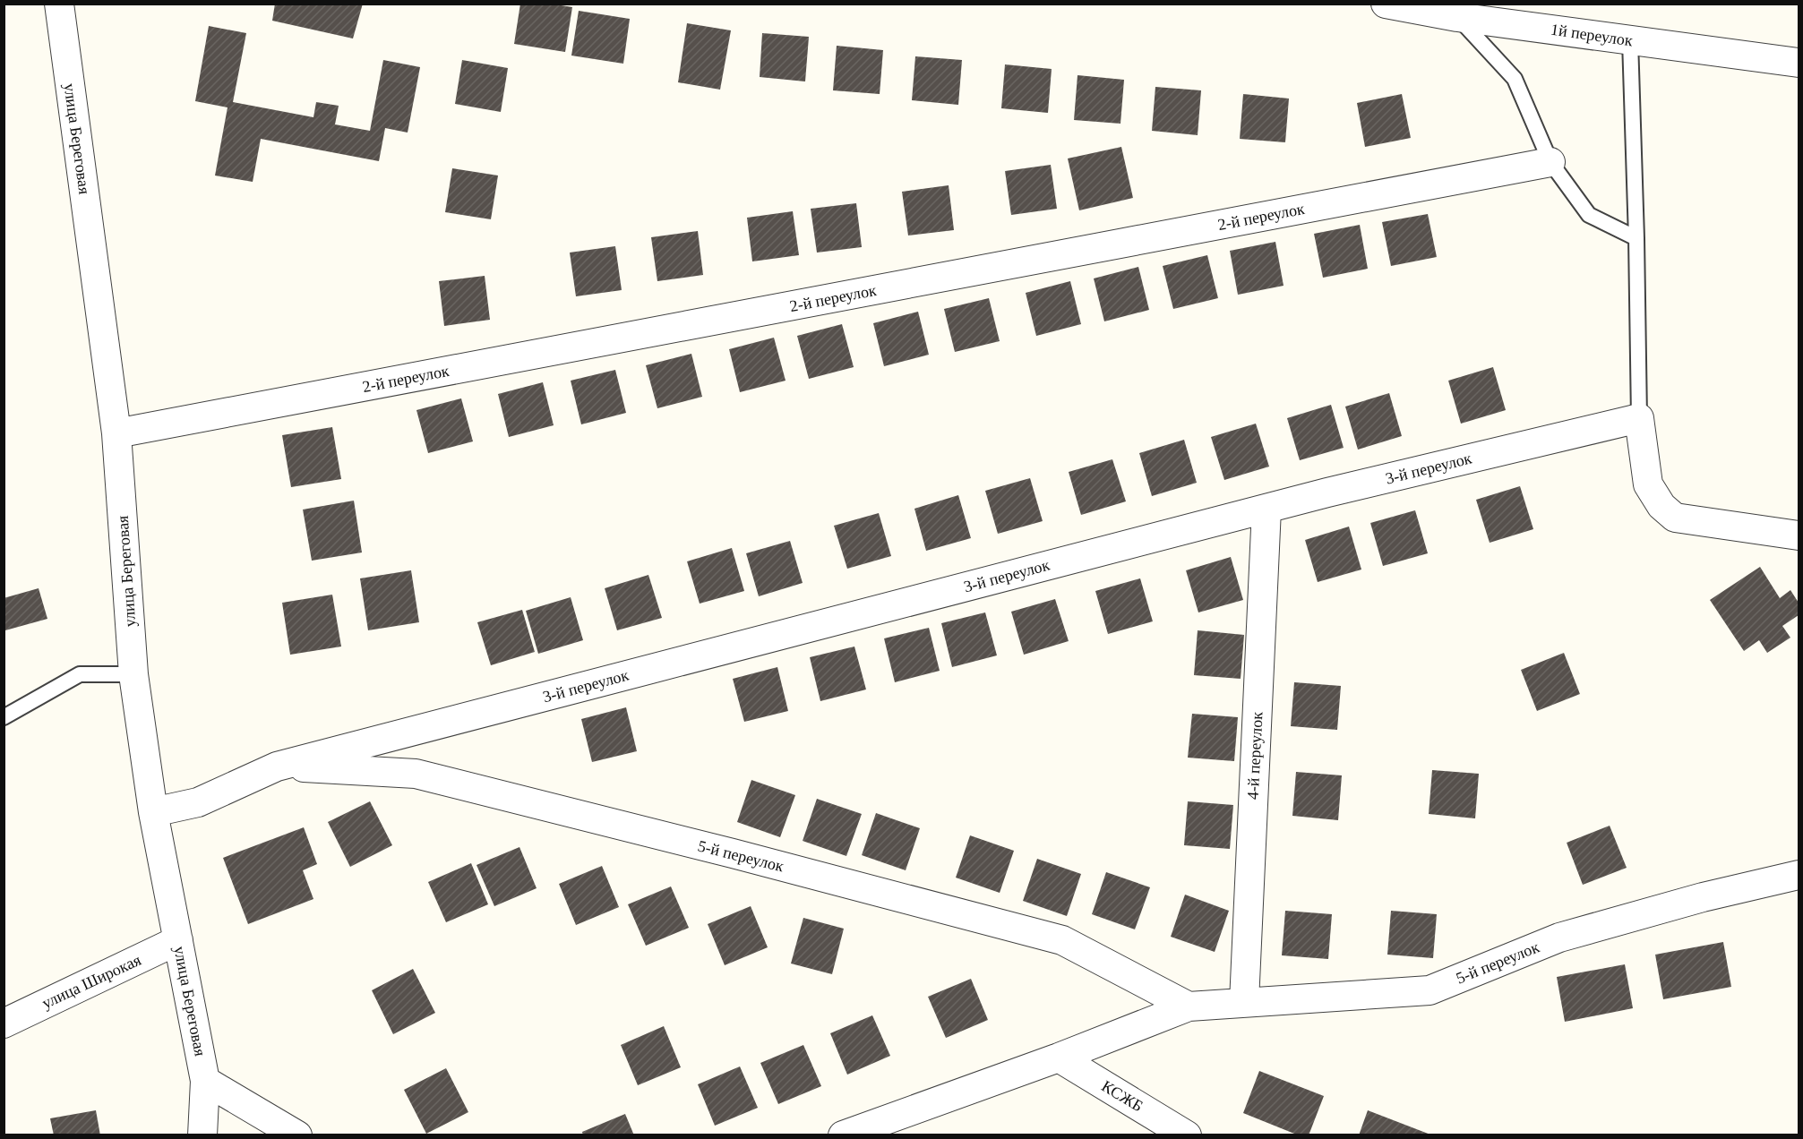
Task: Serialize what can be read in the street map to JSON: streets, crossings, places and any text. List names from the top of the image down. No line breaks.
{"streets":{"street":["1й переулок","улица Береговая","2-й переулок","3-й переулок","4-й переулок","5-й переулок","улица Широкая","КСЖБ"]},"crossings":[["улица Береговая","2-й переулок"],["улица Береговая","3-й переулок"],["улица Береговая","улица Широкая"],["3-й переулок","4-й переулок"],["3-й переулок","5-й переулок"],["4-й переулок","5-й переулок"],["5-й переулок","КСЖБ"]]}
